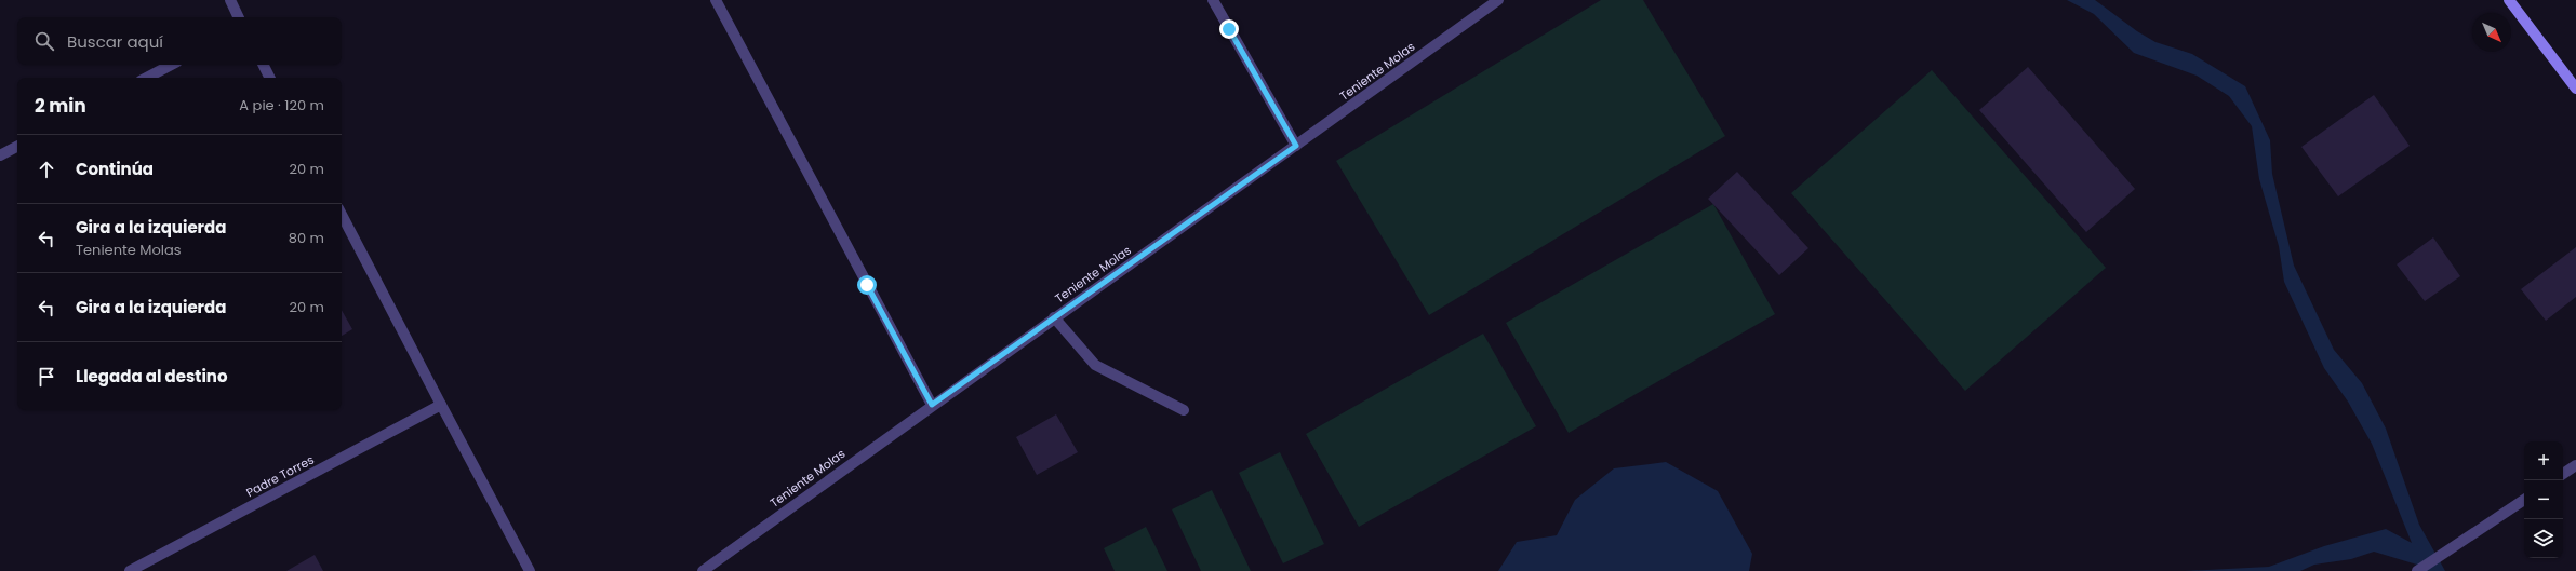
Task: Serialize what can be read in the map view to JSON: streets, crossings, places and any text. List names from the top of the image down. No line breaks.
{"streets":{"street":["Teniente Molas","Padre Torres"]},"north":"bottom right","page":{"search":"Buscar aquí","heading":["2 min","A pie · 120 m"],"list":[["Continúa","20 m"],["Gira a la izquierda","Teniente Molas","80 m"],["Gira a la izquierda","20 m"],"Llegada al destino"],"map_buttons":["+","−"]}}
